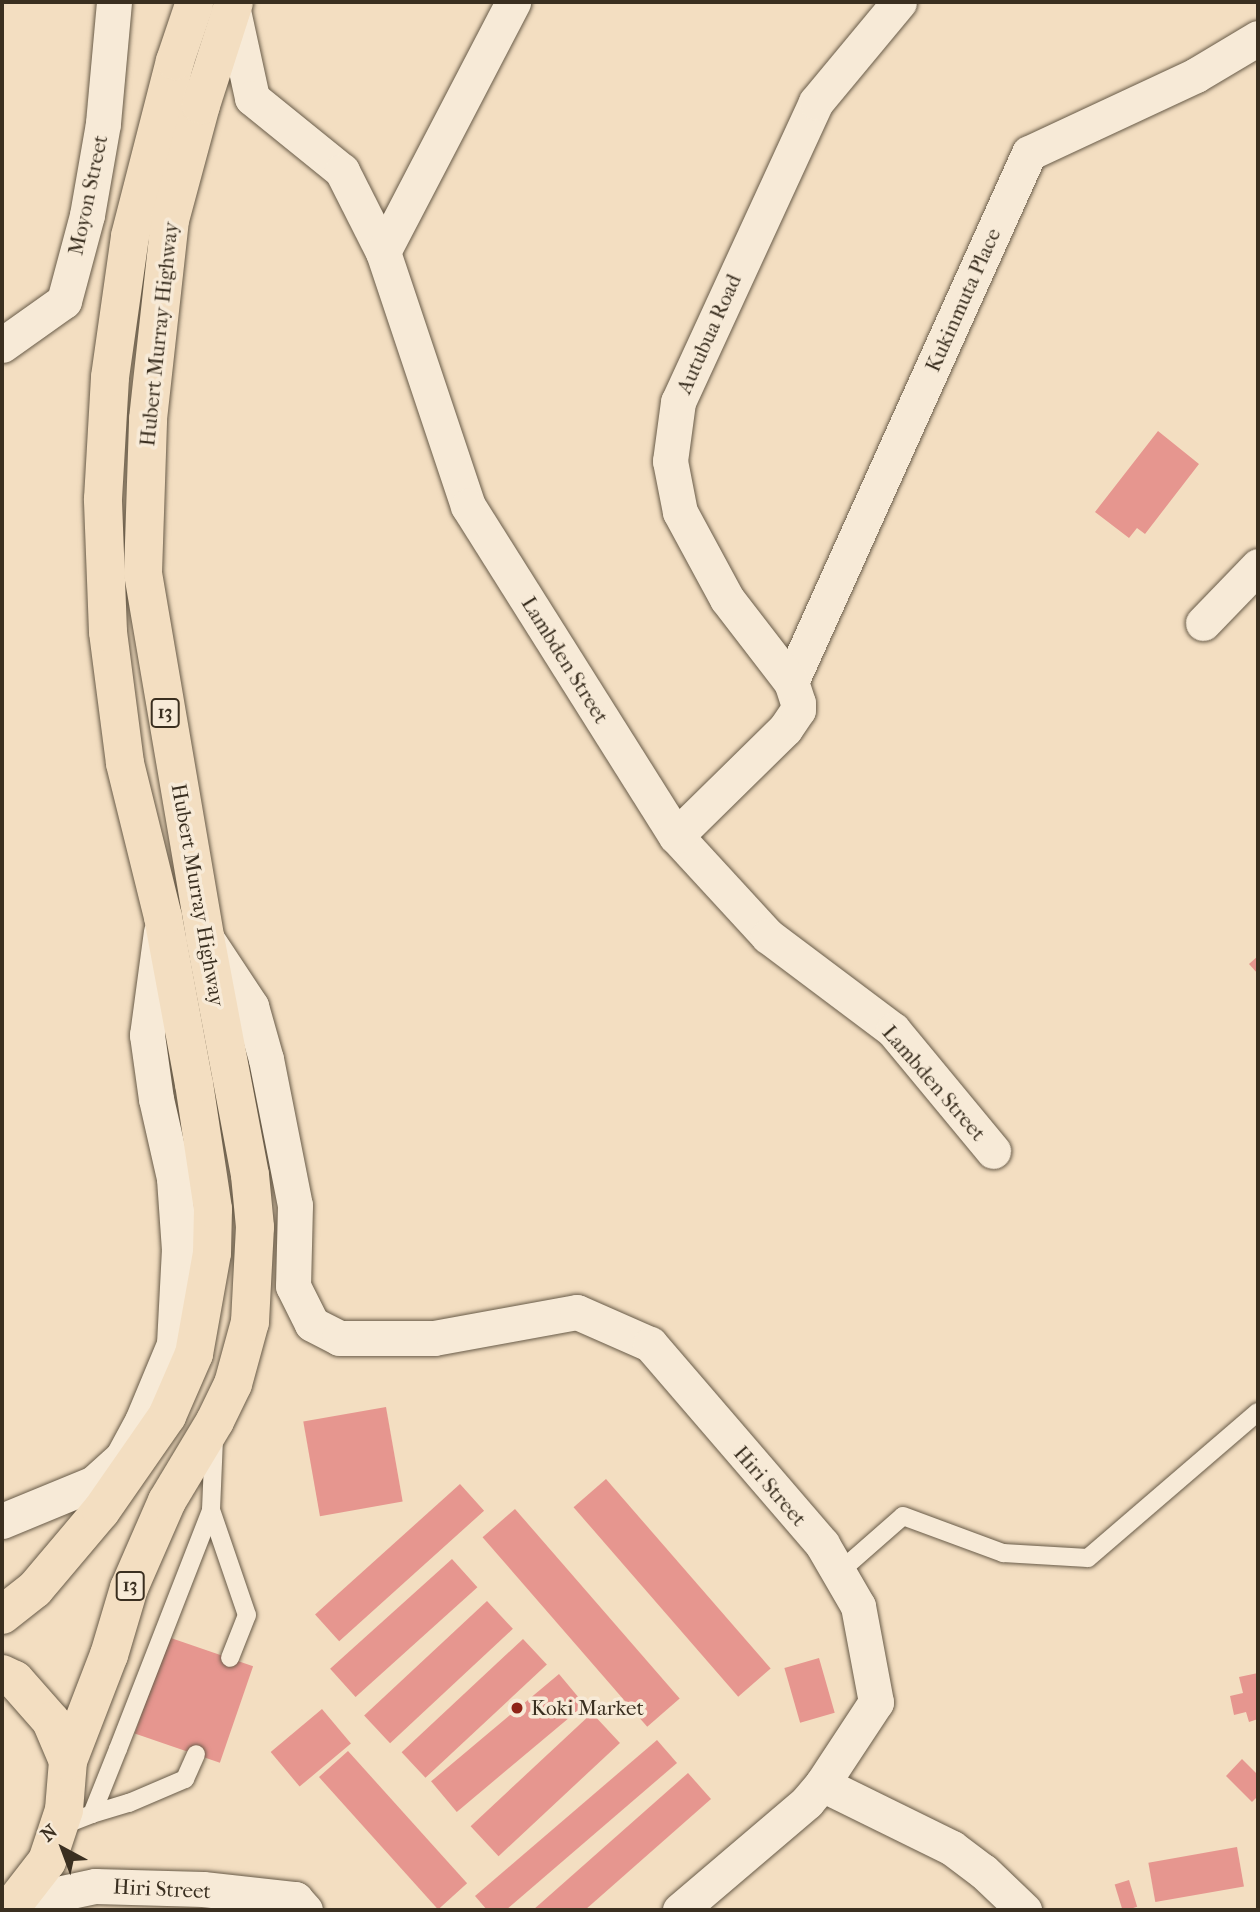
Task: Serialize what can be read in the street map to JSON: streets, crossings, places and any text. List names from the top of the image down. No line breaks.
{"streets":{"highway":["Hubert Murray Highway","13"],"street":["Moyon Street","Kukinmuta Place","Autubua Road","Lambden Street","Hiri Street"]},"crossings":[["Kukinmuta Place","Autubua Road"],["Hubert Murray Highway","Lambden Street"],["Hubert Murray Highway","Hiri Street"]],"places":["Koki Market"],"north":"top left"}
